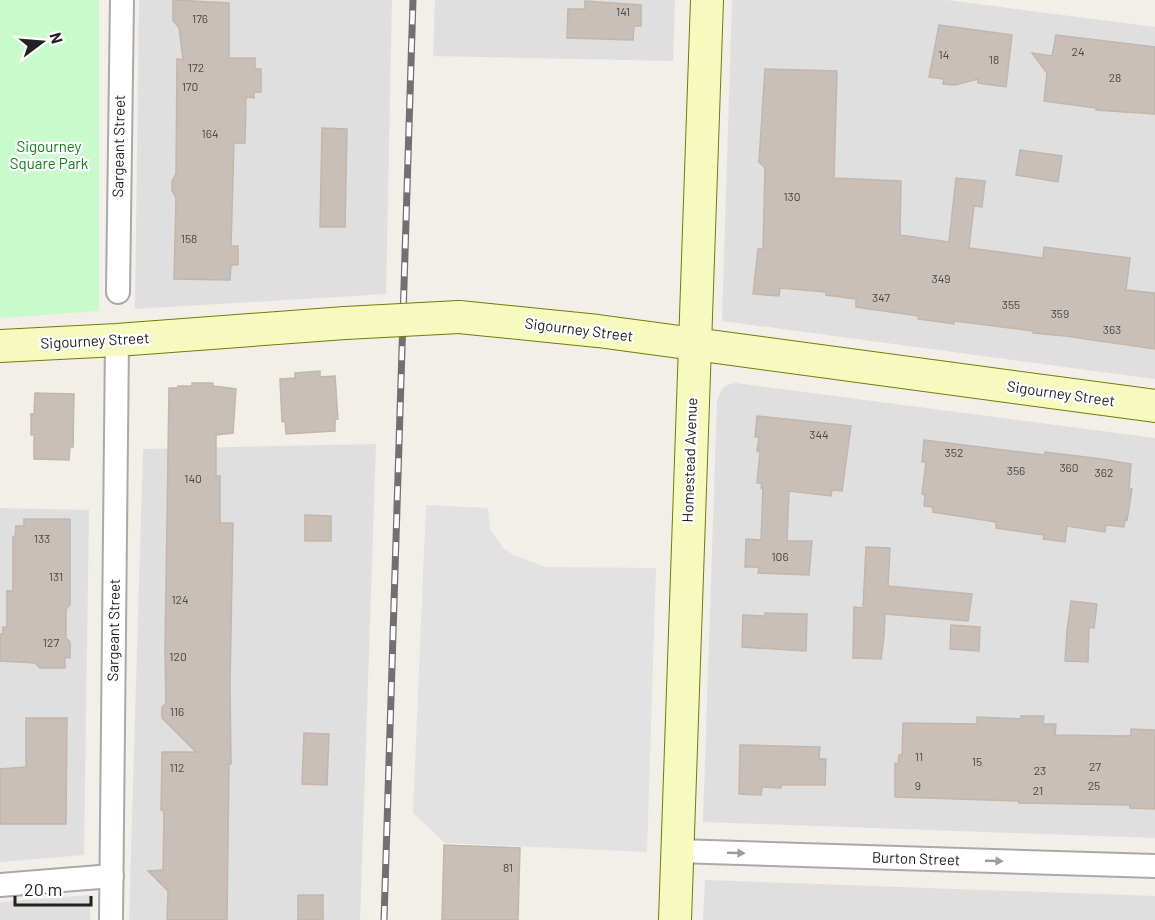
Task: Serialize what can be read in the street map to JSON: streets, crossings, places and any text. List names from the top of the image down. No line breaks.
{"streets":{"main road":["Sigourney Street","Homestead Avenue"],"street":["Sargeant Street","Burton Street"]},"crossings":[["Sargeant Street","Sigourney Street"],["Sigourney Street","Homestead Avenue"],["Homestead Avenue","Burton Street"]],"one_way":["Burton Street"],"parks":["Sigourney Square Park"],"house_numbers":["141","176","24","14","18","172","28","170","164","130","158","349","347","355","359","363","344","352","360","356","362","140","133","106","131","124","127","120","116","11","15","27","112","23","9","25","21","81"],"scale_bar":"20 m","north":"right"}
